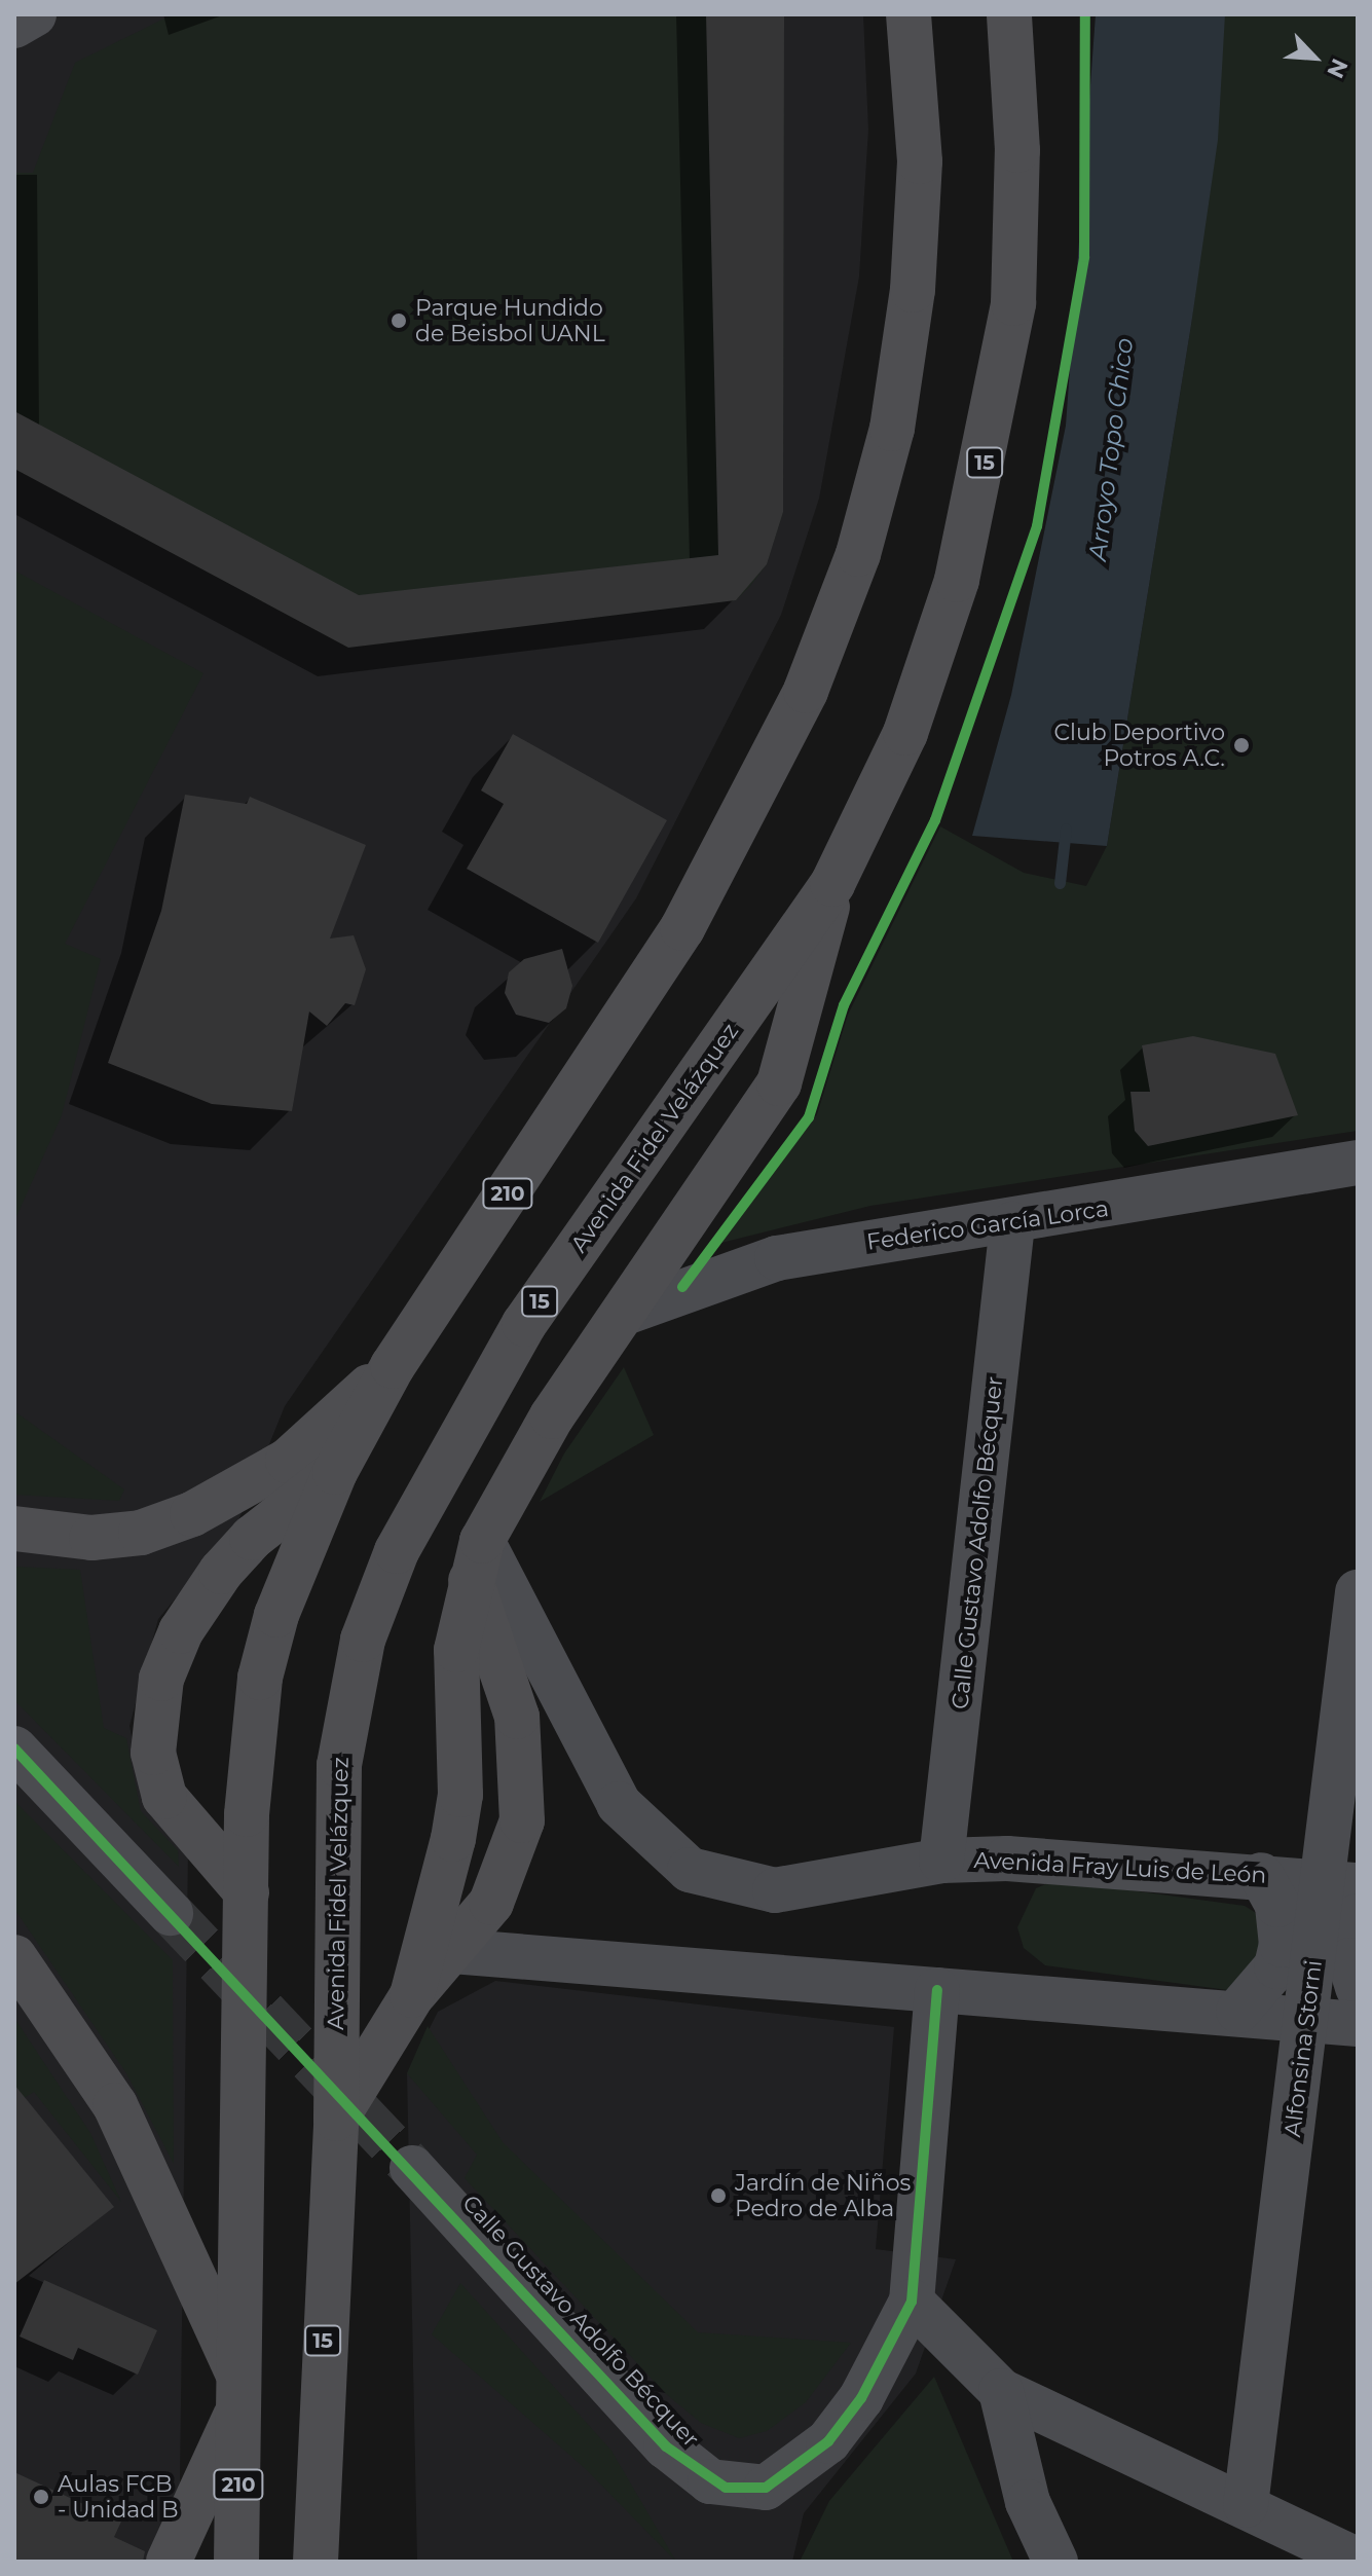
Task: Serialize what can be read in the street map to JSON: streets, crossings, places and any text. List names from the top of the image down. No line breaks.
{"streets":{"highway":["15","Avenida Fidel Velázquez","210"],"street":["Federico García Lorca","Calle Gustavo Adolfo Bécquer","Avenida Fray Luis de León","Alfonsina Storni"]},"crossings":[["Federico García Lorca","Calle Gustavo Adolfo Bécquer"],["Calle Gustavo Adolfo Bécquer","Avenida Fray Luis de León"],["Avenida Fray Luis de León","Alfonsina Storni"]],"water":["Arroyo Topo Chico"],"places":["Parque Hundido de Beisbol UANL","Club Deportivo Potros A.C.","Jardín de Niños Pedro de Alba","Aulas FCB - Unidad B"],"north":"bottom right"}
